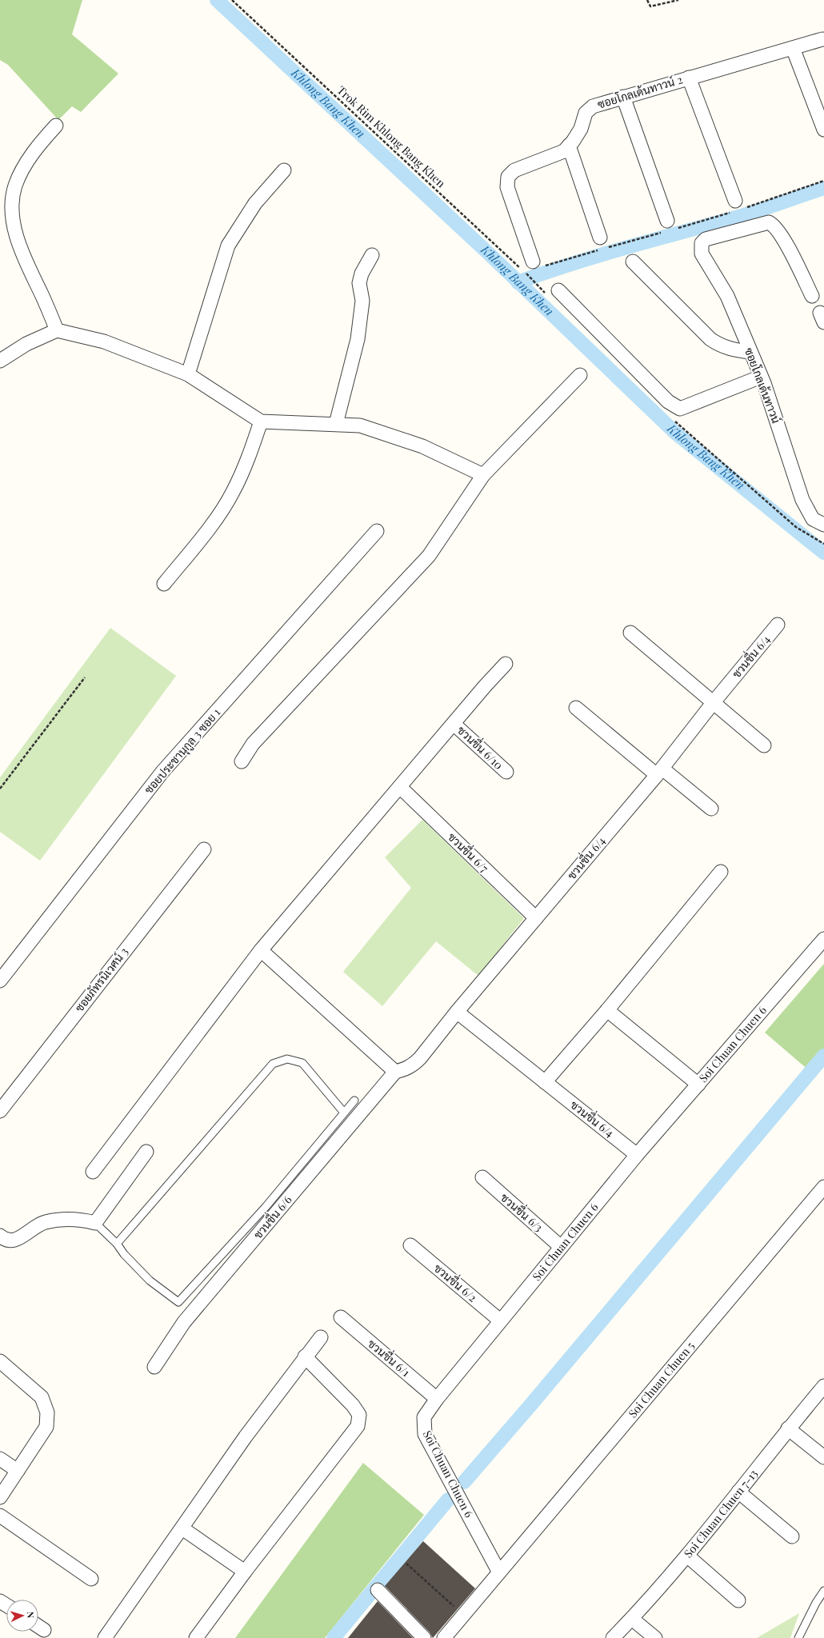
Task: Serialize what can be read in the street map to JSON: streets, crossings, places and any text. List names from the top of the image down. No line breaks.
{"streets":{"street":["ซอยโกลเด้นทาวน์ 2","ซอยโกลเด้นทาวน์","ชวนชื่น 6/4","ชวนชื่น 6/10","ซอยประชานุกูล 3 ซอย 1","ชวนชื่น 6/7","ซอยภัทรนิเวศน์ 3","Soi Chuan Chuen 6","ชวนชื่น 6/3","ชวนชื่น 6/6","ชวนชื่น 6/2","ชวนชื่น 6/1","Soi Chuan Chuen 5","Soi Chuan Chuen 7-13"],"path":["Trok Rim Khlong Bang Khen"]},"crossings":[["ชวนชื่น 6/4","ชวนชื่น 6/7"],["ชวนชื่น 6/4","Soi Chuan Chuen 6"],["ชวนชื่น 6/4","ชวนชื่น 6/6"],["Soi Chuan Chuen 6","ชวนชื่น 6/3"],["Soi Chuan Chuen 6","ชวนชื่น 6/2"],["Soi Chuan Chuen 6","ชวนชื่น 6/1"],["Soi Chuan Chuen 6","Soi Chuan Chuen 5"]],"water":["Khlong Bang Khen"],"north":"right"}
